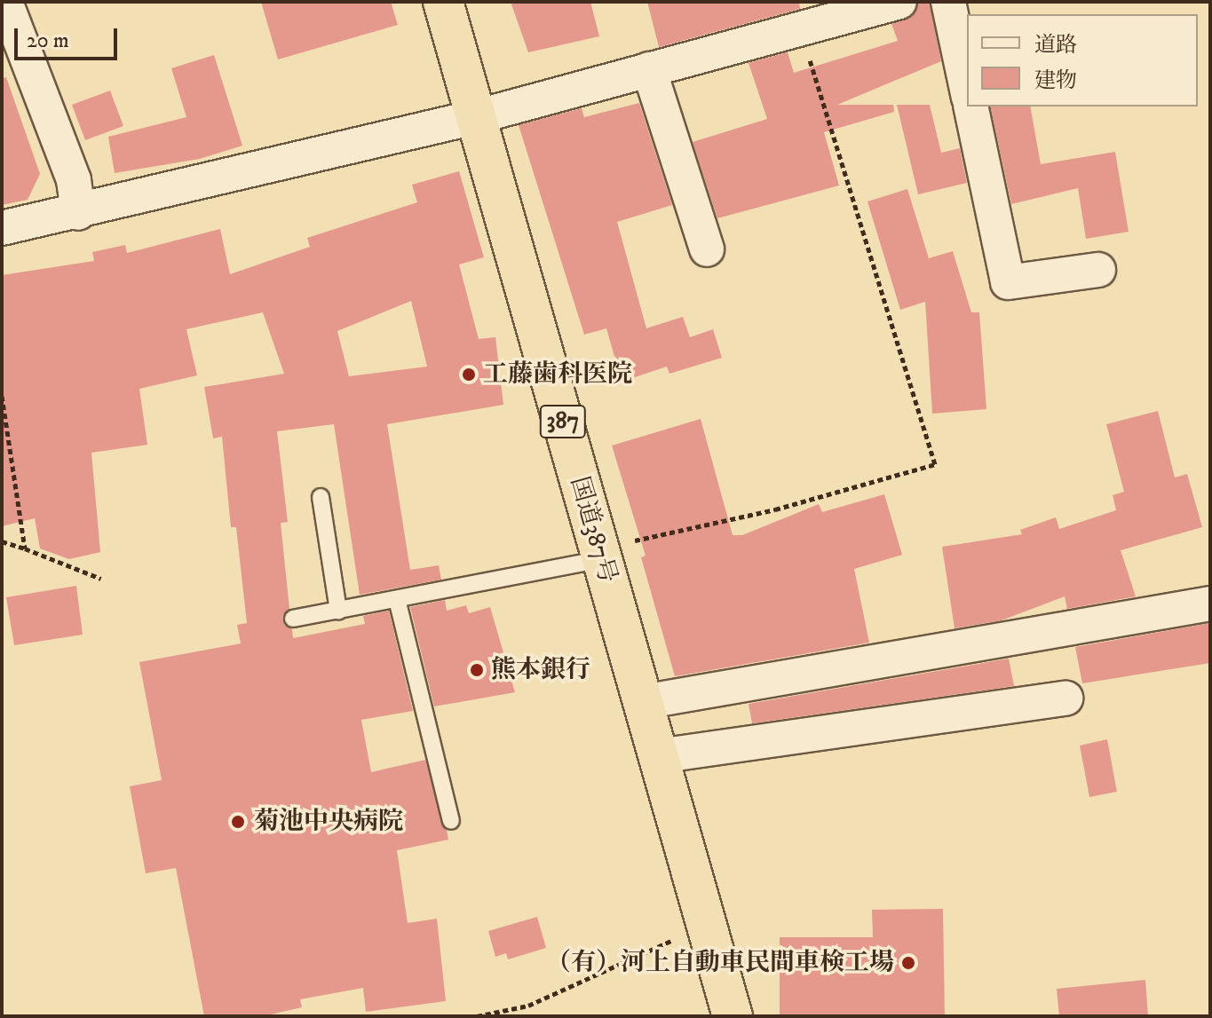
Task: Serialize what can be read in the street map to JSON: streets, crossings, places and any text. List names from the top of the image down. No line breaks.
{"streets":{"highway":["387","国道387号"]},"places":["工藤歯科医院","熊本銀行","菊池中央病院","（有）河上自動車民間車検工場"],"legend":["道路","建物"],"scale_bar":"20 m"}
